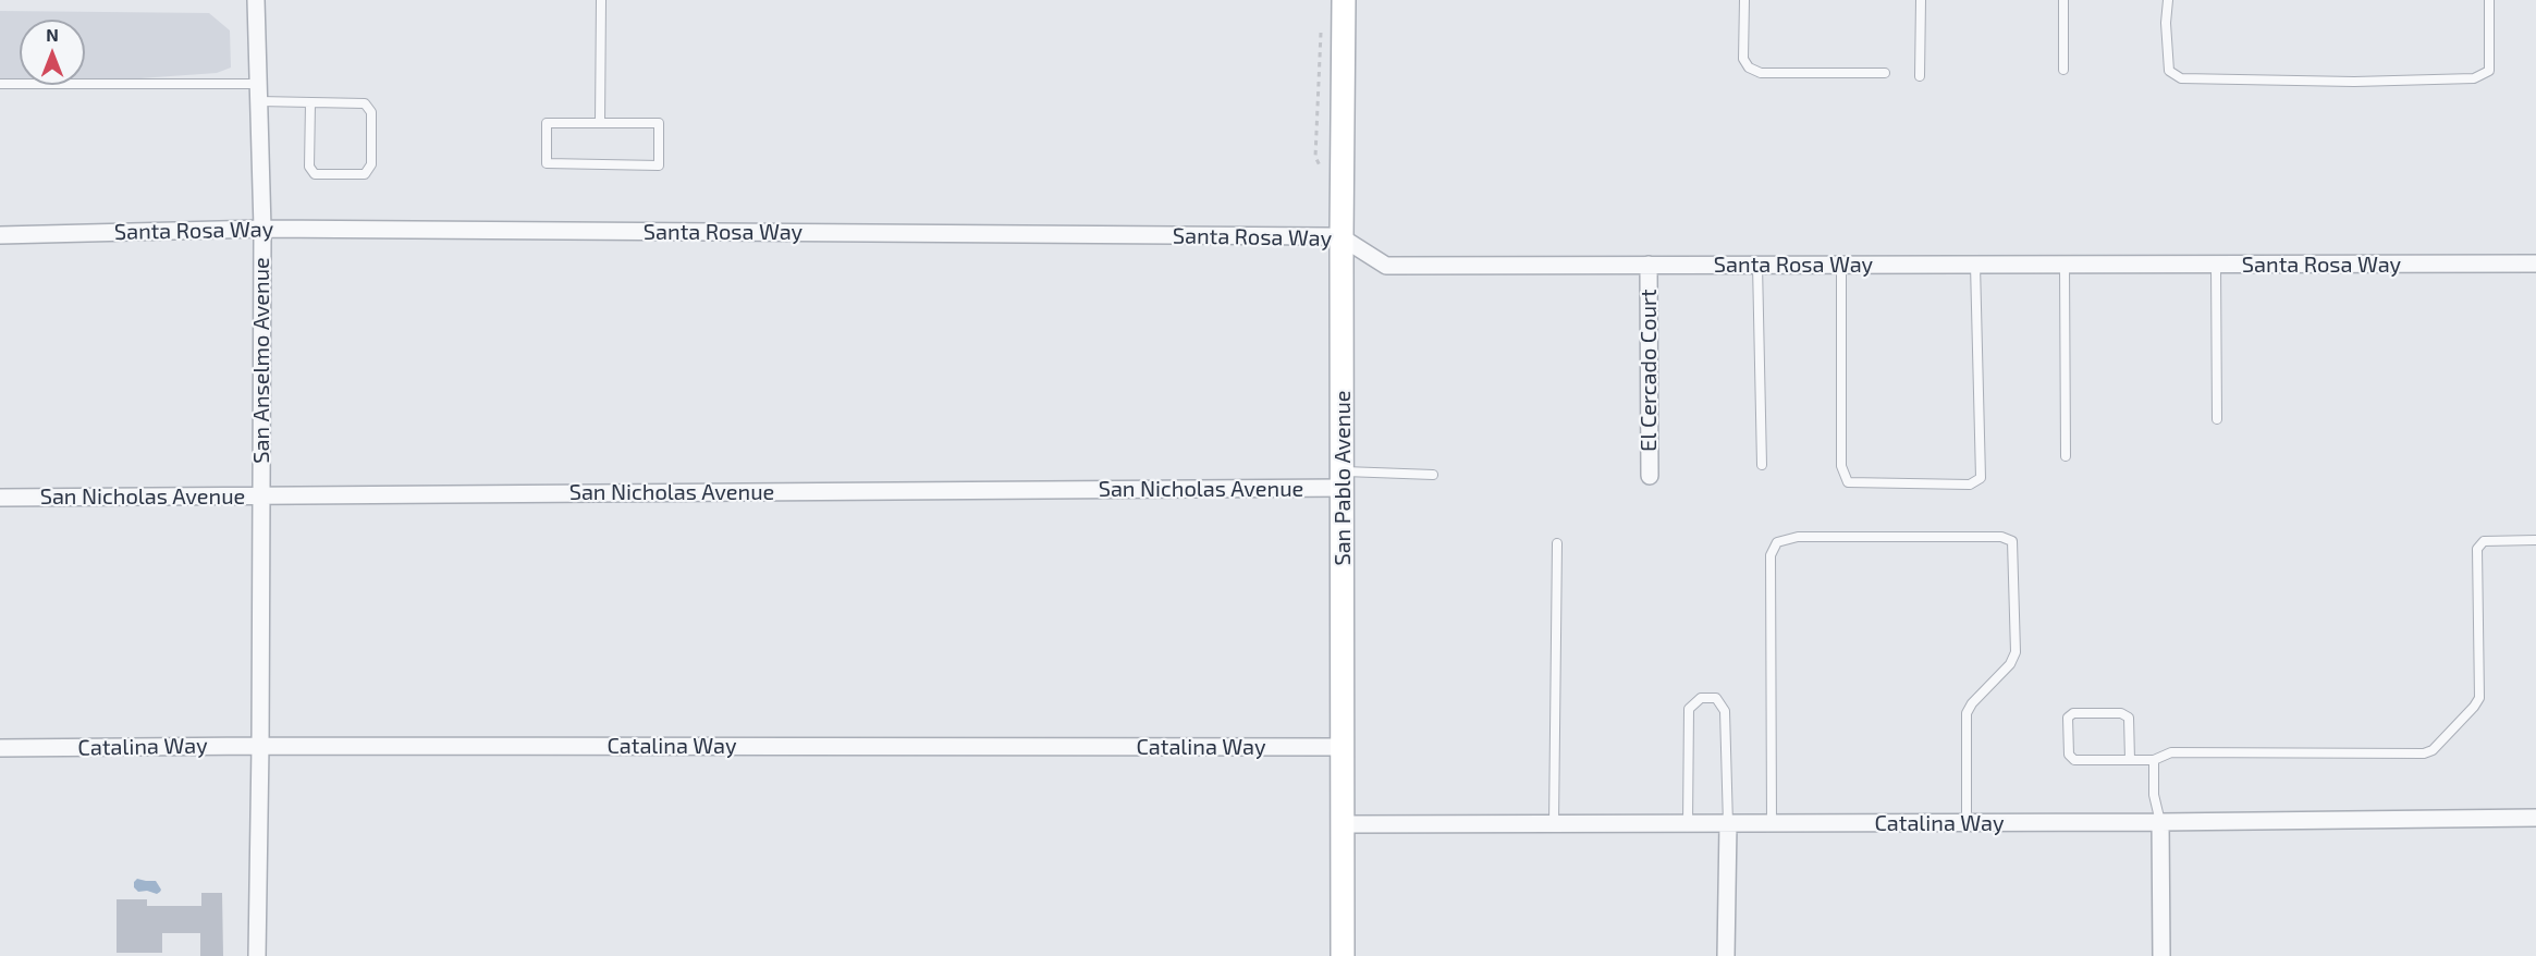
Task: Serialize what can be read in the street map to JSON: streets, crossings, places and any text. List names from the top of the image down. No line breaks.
{"streets":{"street":["Santa Rosa Way","San Anselmo Avenue","El Cercado Court","San Pablo Avenue","San Nicholas Avenue","Catalina Way"]},"crossings":[["Santa Rosa Way","San Anselmo Avenue"],["Santa Rosa Way","El Cercado Court"],["Santa Rosa Way","San Pablo Avenue"],["San Anselmo Avenue","San Nicholas Avenue"],["San Anselmo Avenue","Catalina Way"],["San Pablo Avenue","San Nicholas Avenue"],["San Pablo Avenue","Catalina Way"]],"north":"top"}
